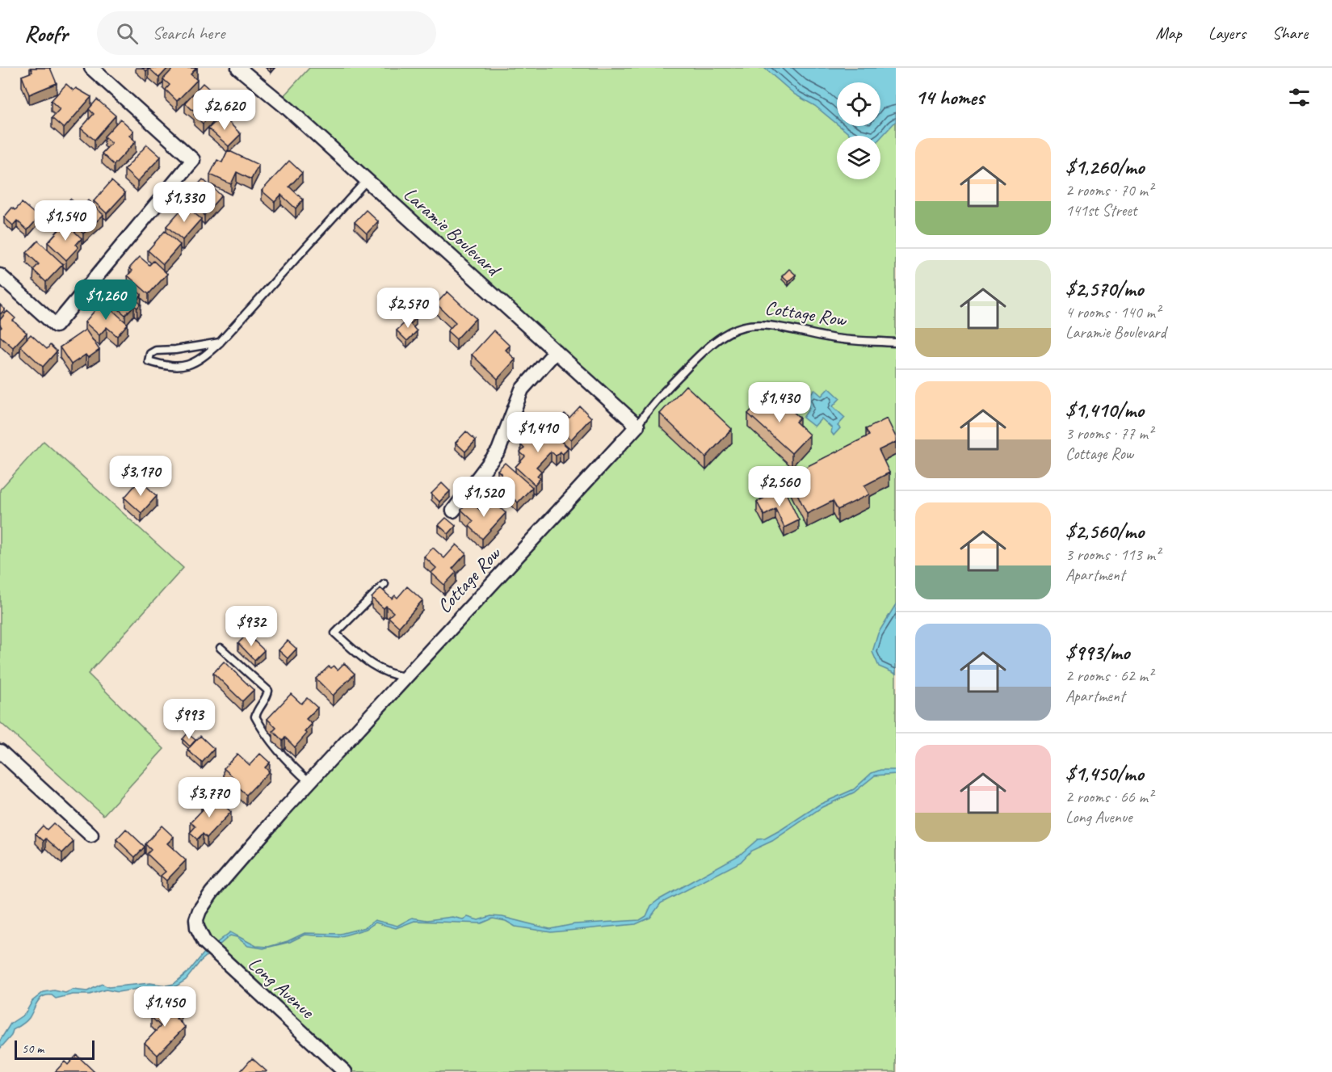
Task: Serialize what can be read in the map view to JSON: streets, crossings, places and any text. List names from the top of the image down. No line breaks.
{"streets":{"street":["Laramie Boulevard","Cottage Row","Long Avenue"]},"crossings":[["Laramie Boulevard","Cottage Row"],["Cottage Row","Long Avenue"]],"scale_bar":"50 m","page":{"header":"Roofr","search":"Search here","nav":["Map","Layers","Share"],"heading":"14 homes","price":["$2,620","$1,330","$1,540","$1,260","$2,570","$1,430","$1,410","$3,170","$2,560","$1,520","$932","$993","$3,770","$1,450"],"list":[{"name":"$1,260/mo","note":"2 rooms · 70 m² · 141st Street"},{"name":"$2,570/mo","note":"4 rooms · 140 m² · Laramie Boulevard"},{"name":"$1,410/mo","note":"3 rooms · 77 m² · Cottage Row"},{"name":"$2,560/mo","note":"3 rooms · 113 m² · Apartment"},{"name":"$993/mo","note":"2 rooms · 62 m² · Apartment"},{"name":"$1,450/mo","note":"2 rooms · 66 m² · Long Avenue"}],"scale":"50 m"}}
